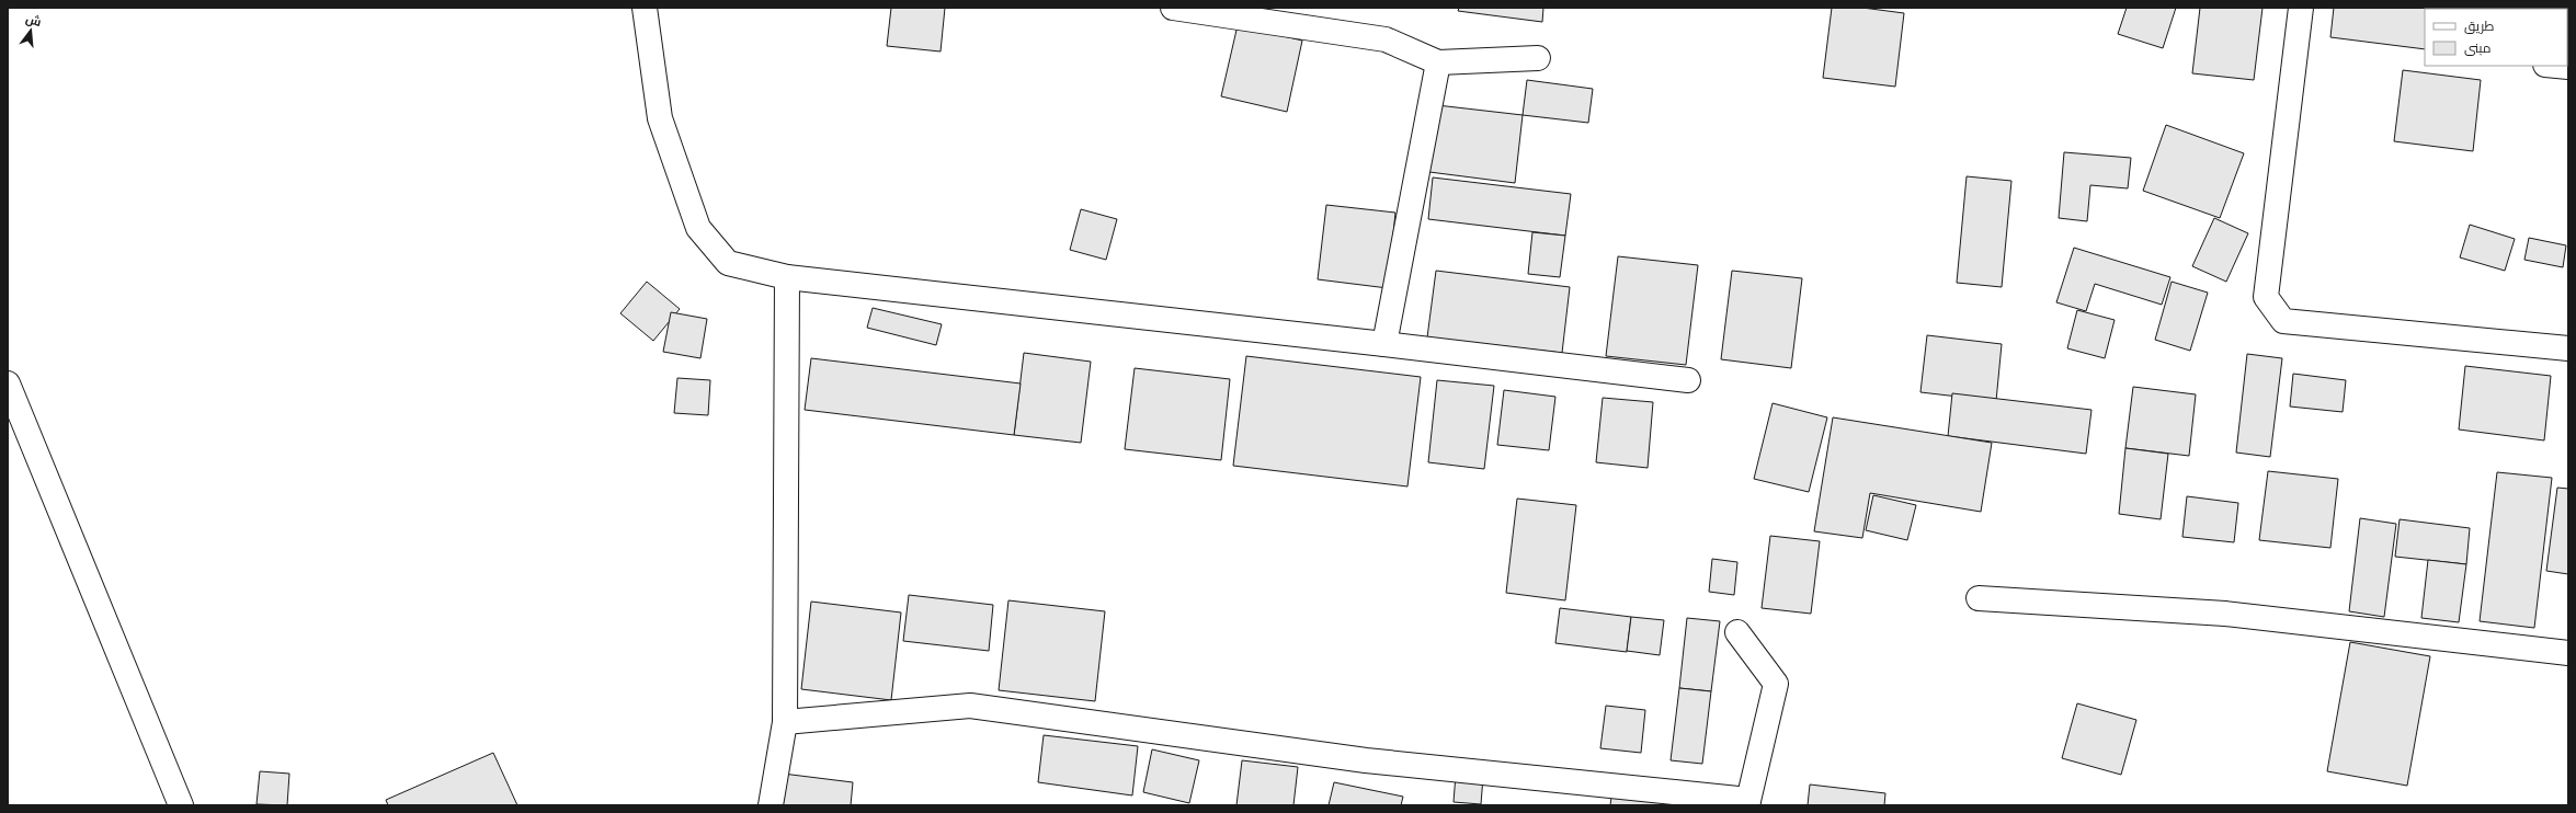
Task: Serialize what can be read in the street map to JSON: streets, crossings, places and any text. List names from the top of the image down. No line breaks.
{"legend":["طريق","مبنى"],"north":"top"}
